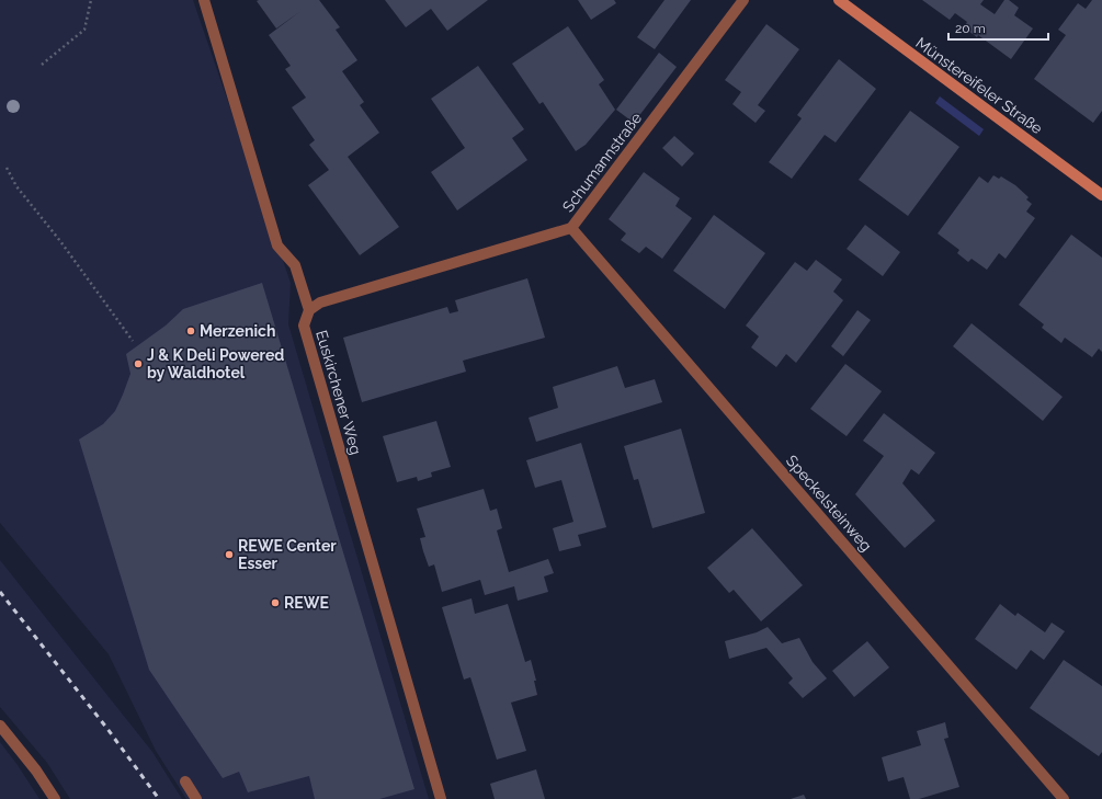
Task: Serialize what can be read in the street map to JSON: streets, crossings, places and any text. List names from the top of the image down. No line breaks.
{"streets":{"main road":["Münstereifeler Straße"],"street":["Schumannstraße","Euskirchener Weg","Speckelsteinweg"]},"crossings":[["Schumannstraße","Euskirchener Weg"],["Schumannstraße","Speckelsteinweg"]],"places":["Merzenich","J & K Deli Powered by Waldhotel","REWE Center Esser","REWE"],"scale_bar":"20 m"}
